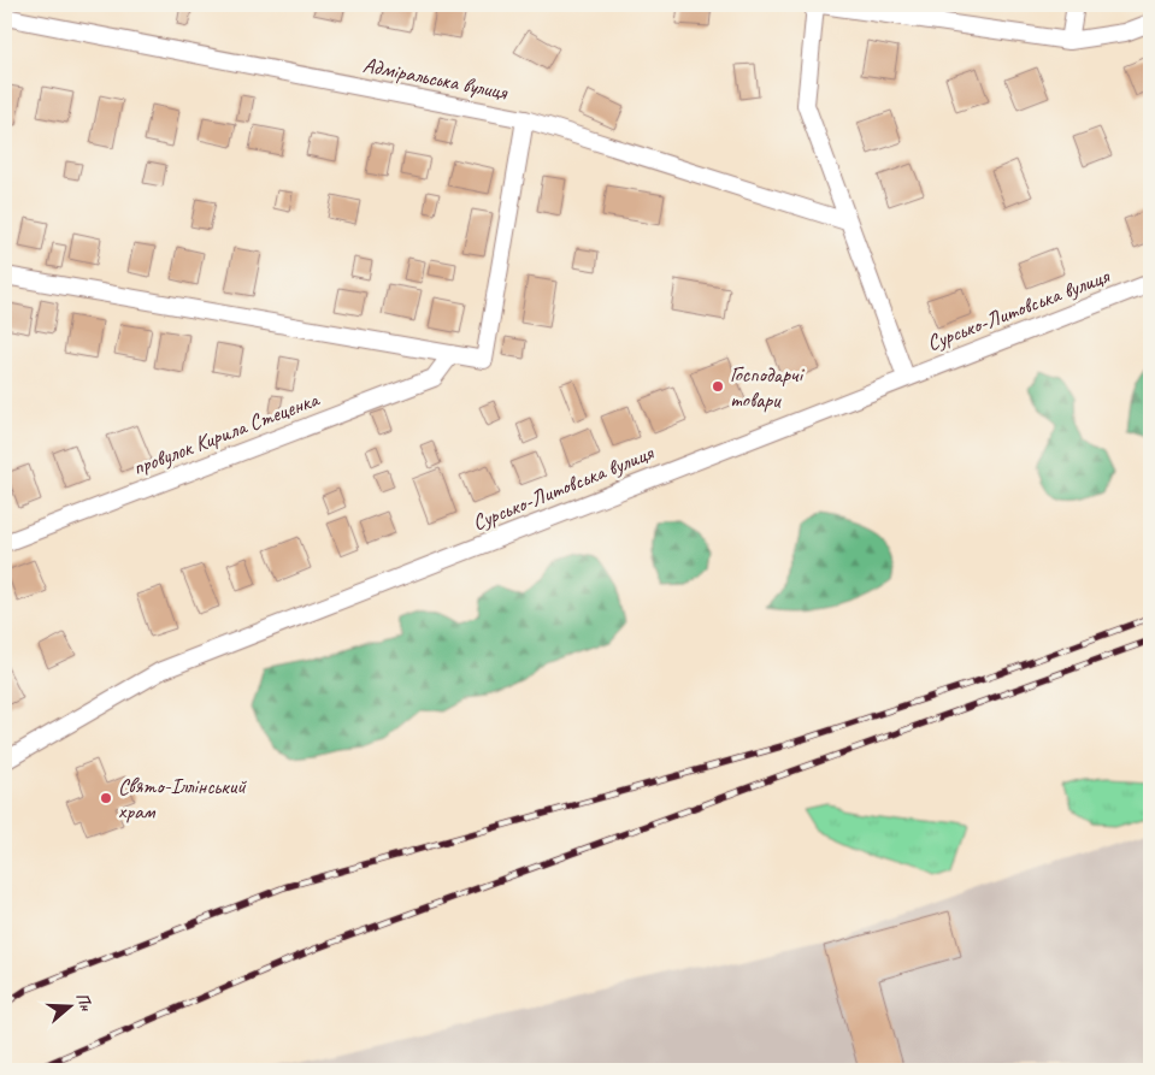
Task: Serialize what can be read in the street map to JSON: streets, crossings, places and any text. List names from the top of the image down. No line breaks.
{"streets":{"street":["Адміральська вулиця","Сурсько-Литовська вулиця","провулок Кирила Стеценка"]},"places":["Господарчі товари","Свято-Іллінський храм"],"north":"right"}
